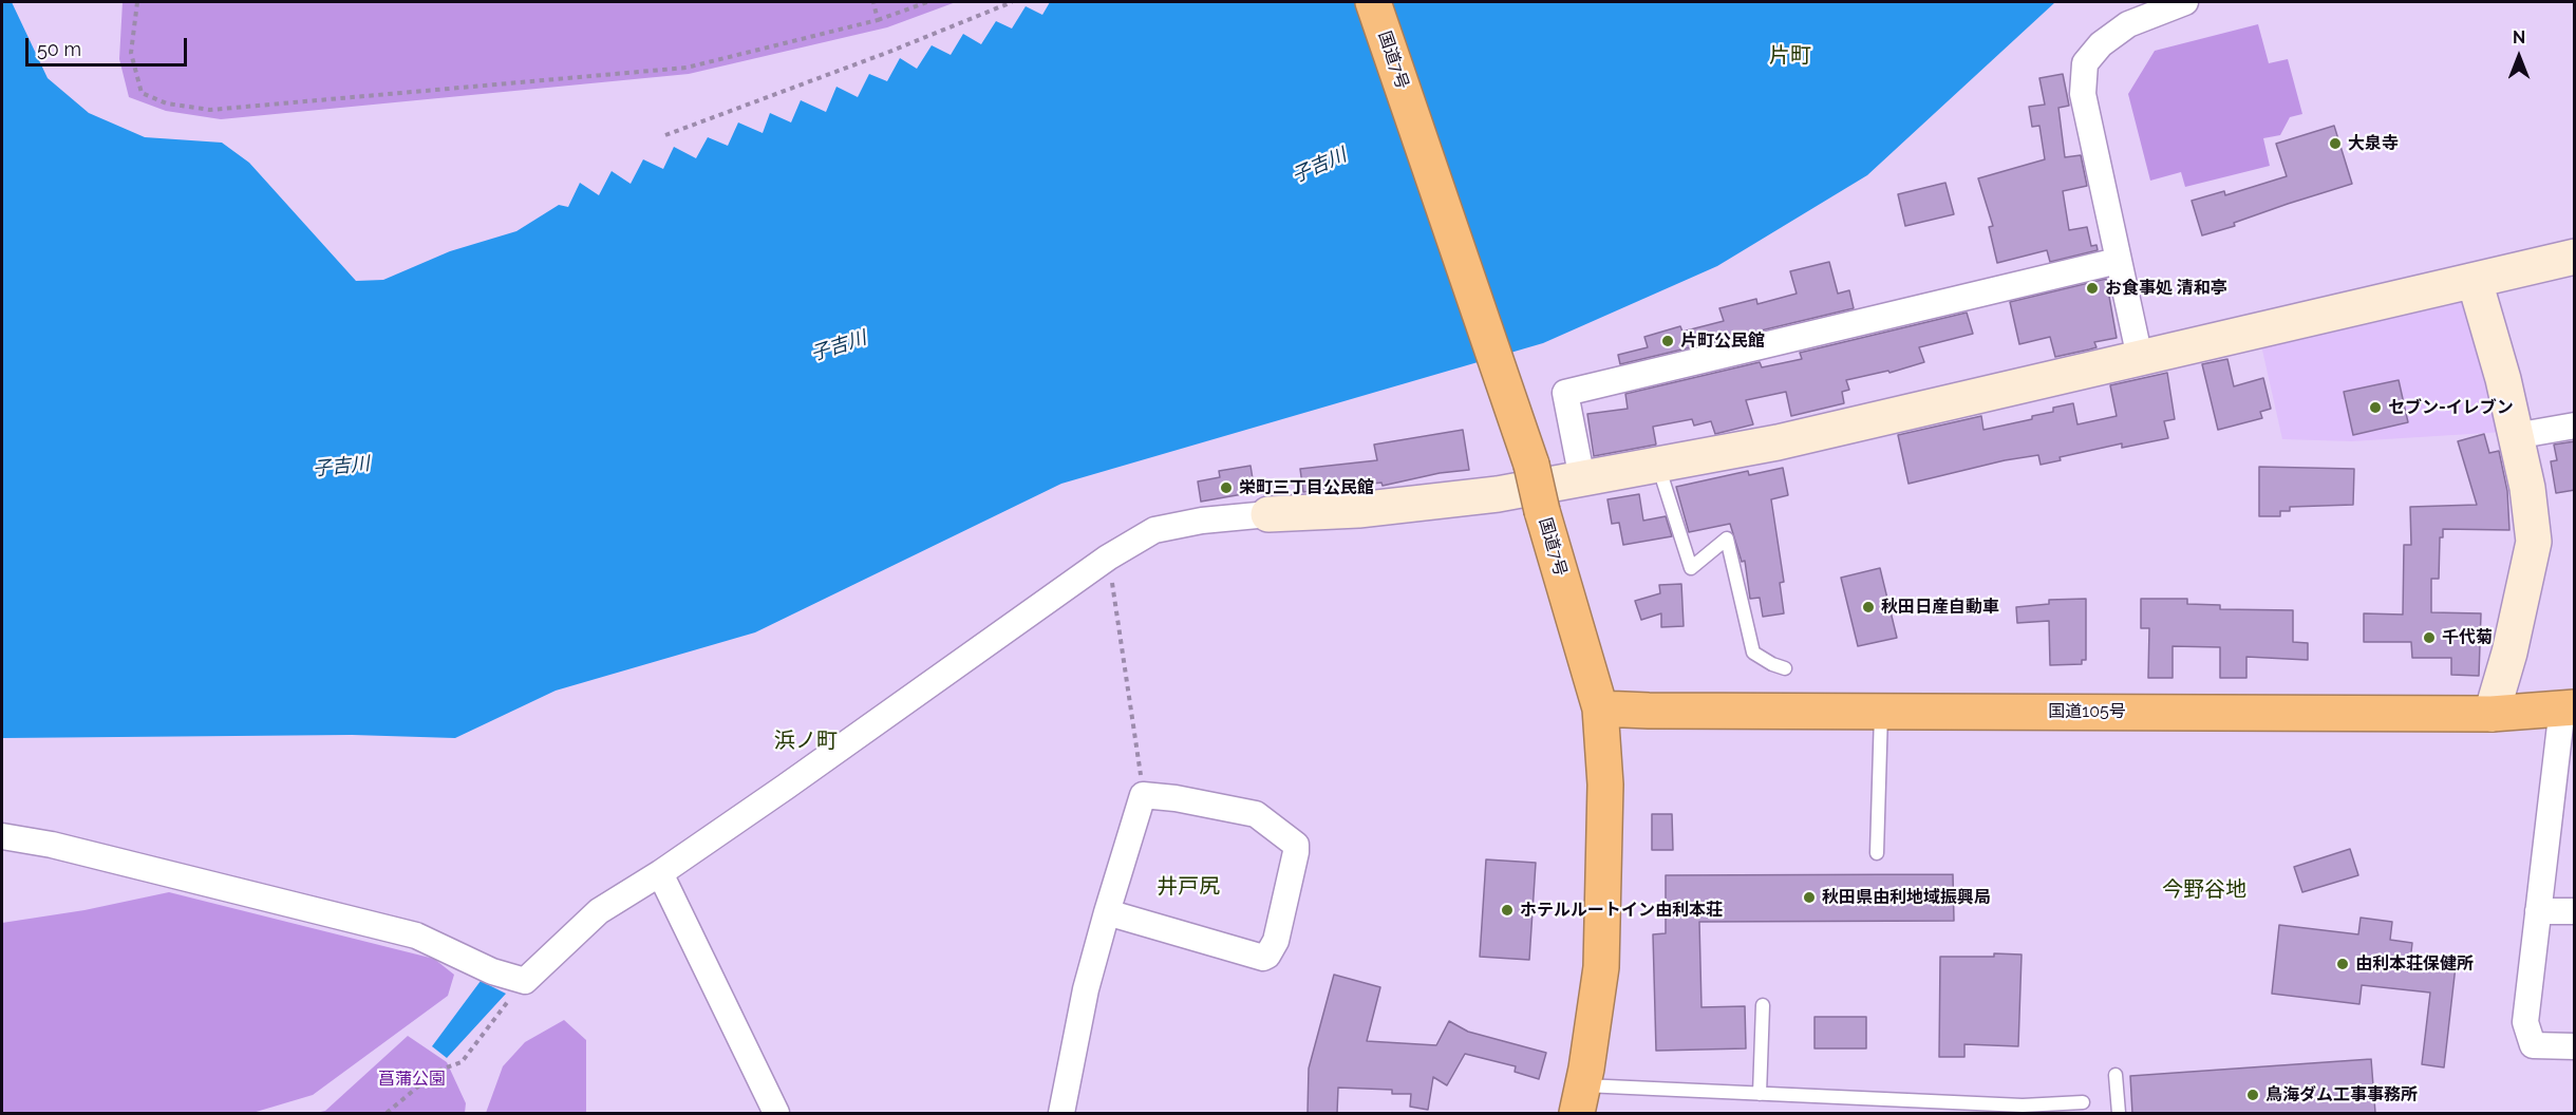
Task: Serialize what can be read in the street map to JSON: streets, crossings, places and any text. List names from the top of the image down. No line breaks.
{"streets":{"highway":["国道7号","国道105号"]},"crossings":[["国道7号","国道105号"]],"districts":["片町","浜ノ町","井戸尻","今野谷地"],"water":["子吉川"],"parks":["菖蒲公園"],"places":["大泉寺","お食事処 清和亭","片町公民館","セブン-イレブン","栄町三丁目公民館","秋田日産自動車","千代菊","秋田県由利地域振興局","ホテルルートイン由利本荘","由利本荘保健所","鳥海ダム工事事務所"],"scale_bar":"50 m","north":"top"}
